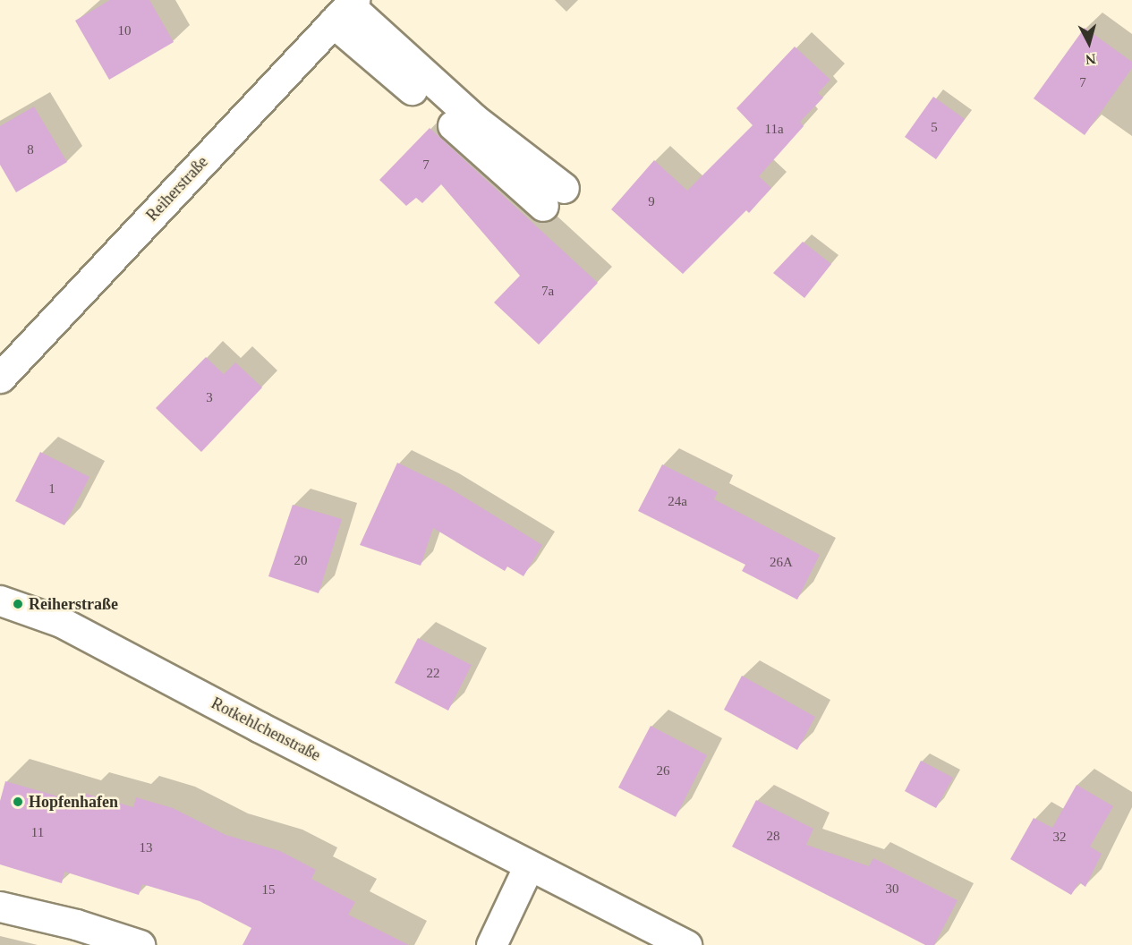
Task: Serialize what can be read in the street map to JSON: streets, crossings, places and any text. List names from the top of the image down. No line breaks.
{"streets":{"street":["Reiherstraße","Rotkehlchenstraße"]},"places":["Reiherstraße","Hopfenhafen"],"house_numbers":["10","7","5","11a","8","7","9","7a","3","1","24a","20","26A","22","26","11","28","32","13","30","15"],"north":"bottom"}
